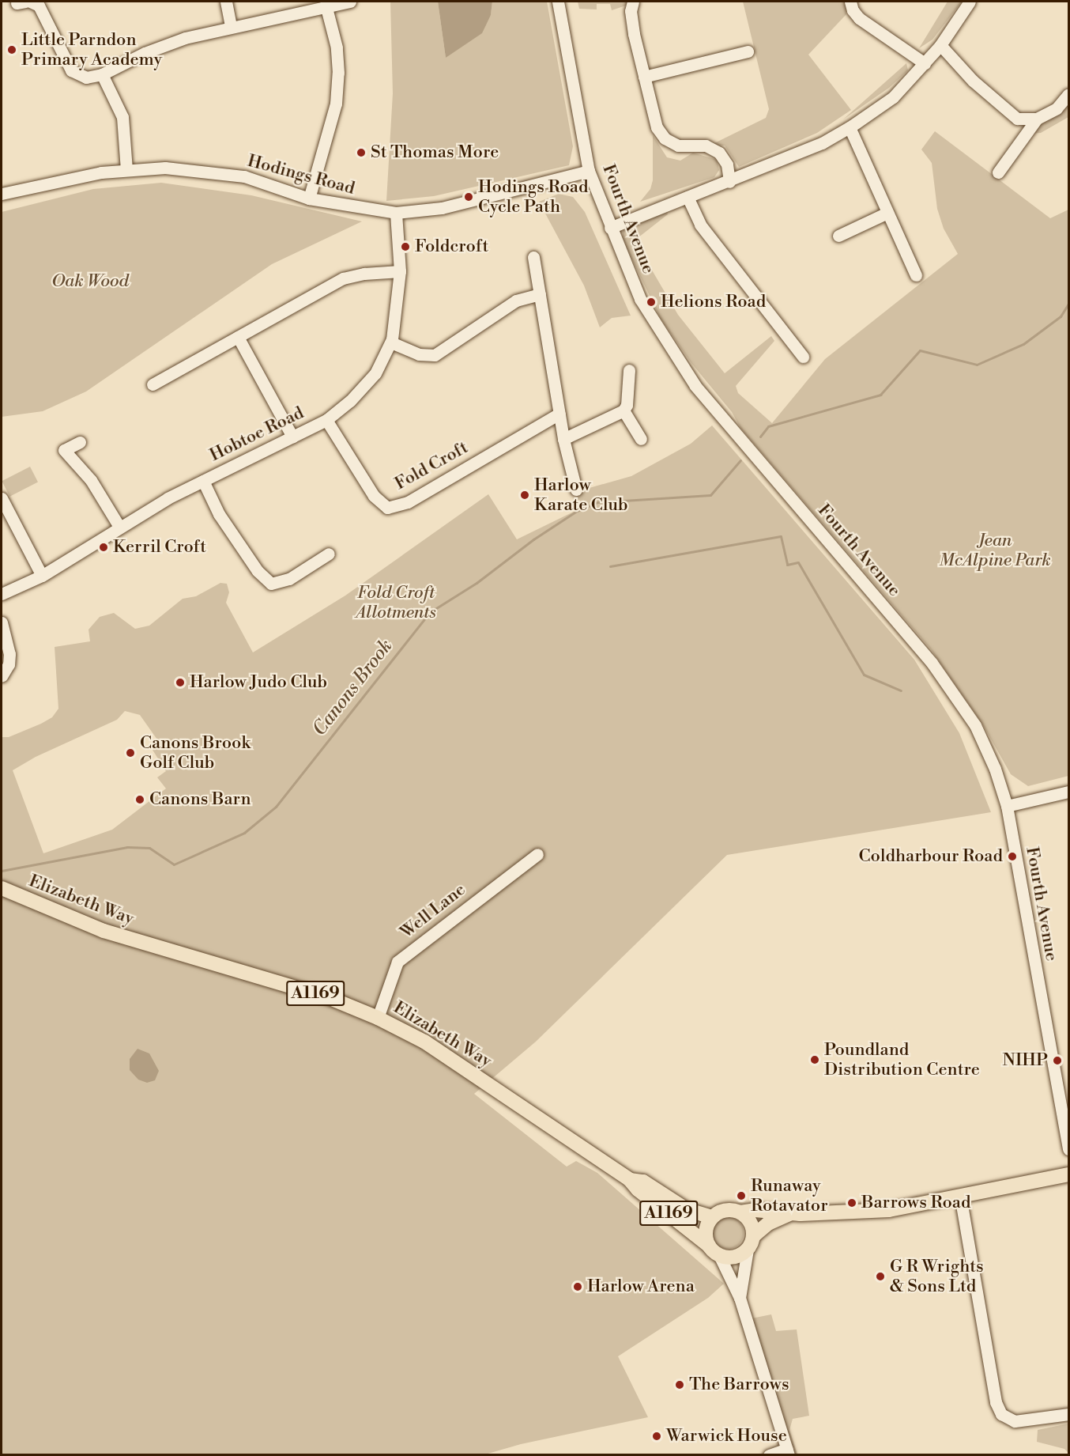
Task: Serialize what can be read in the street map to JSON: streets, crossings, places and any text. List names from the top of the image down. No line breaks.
{"streets":{"main road":["Elizabeth Way","A1169"],"street":["Hodings Road","Fourth Avenue","Hobtoe Road","Fold Croft","Well Lane"]},"crossings":[["Hodings Road","Fourth Avenue"],["Hodings Road","Hobtoe Road"],["Hobtoe Road","Fold Croft"],["Elizabeth Way","Well Lane"]],"water":["Canons Brook"],"parks":["Oak Wood","Jean McAlpine Park","Fold Croft Allotments"],"places":["Little Parndon Primary Academy","St Thomas More","Hodings Road Cycle Path","Foldcroft","Helions Road","Harlow Karate Club","Kerril Croft","Harlow Judo Club","Canons Brook Golf Club","Canons Barn","Coldharbour Road","Poundland Distribution Centre","NIHP","Runaway Rotavator","Barrows Road","G R Wrights & Sons Ltd","Harlow Arena","The Barrows","Warwick House"]}
